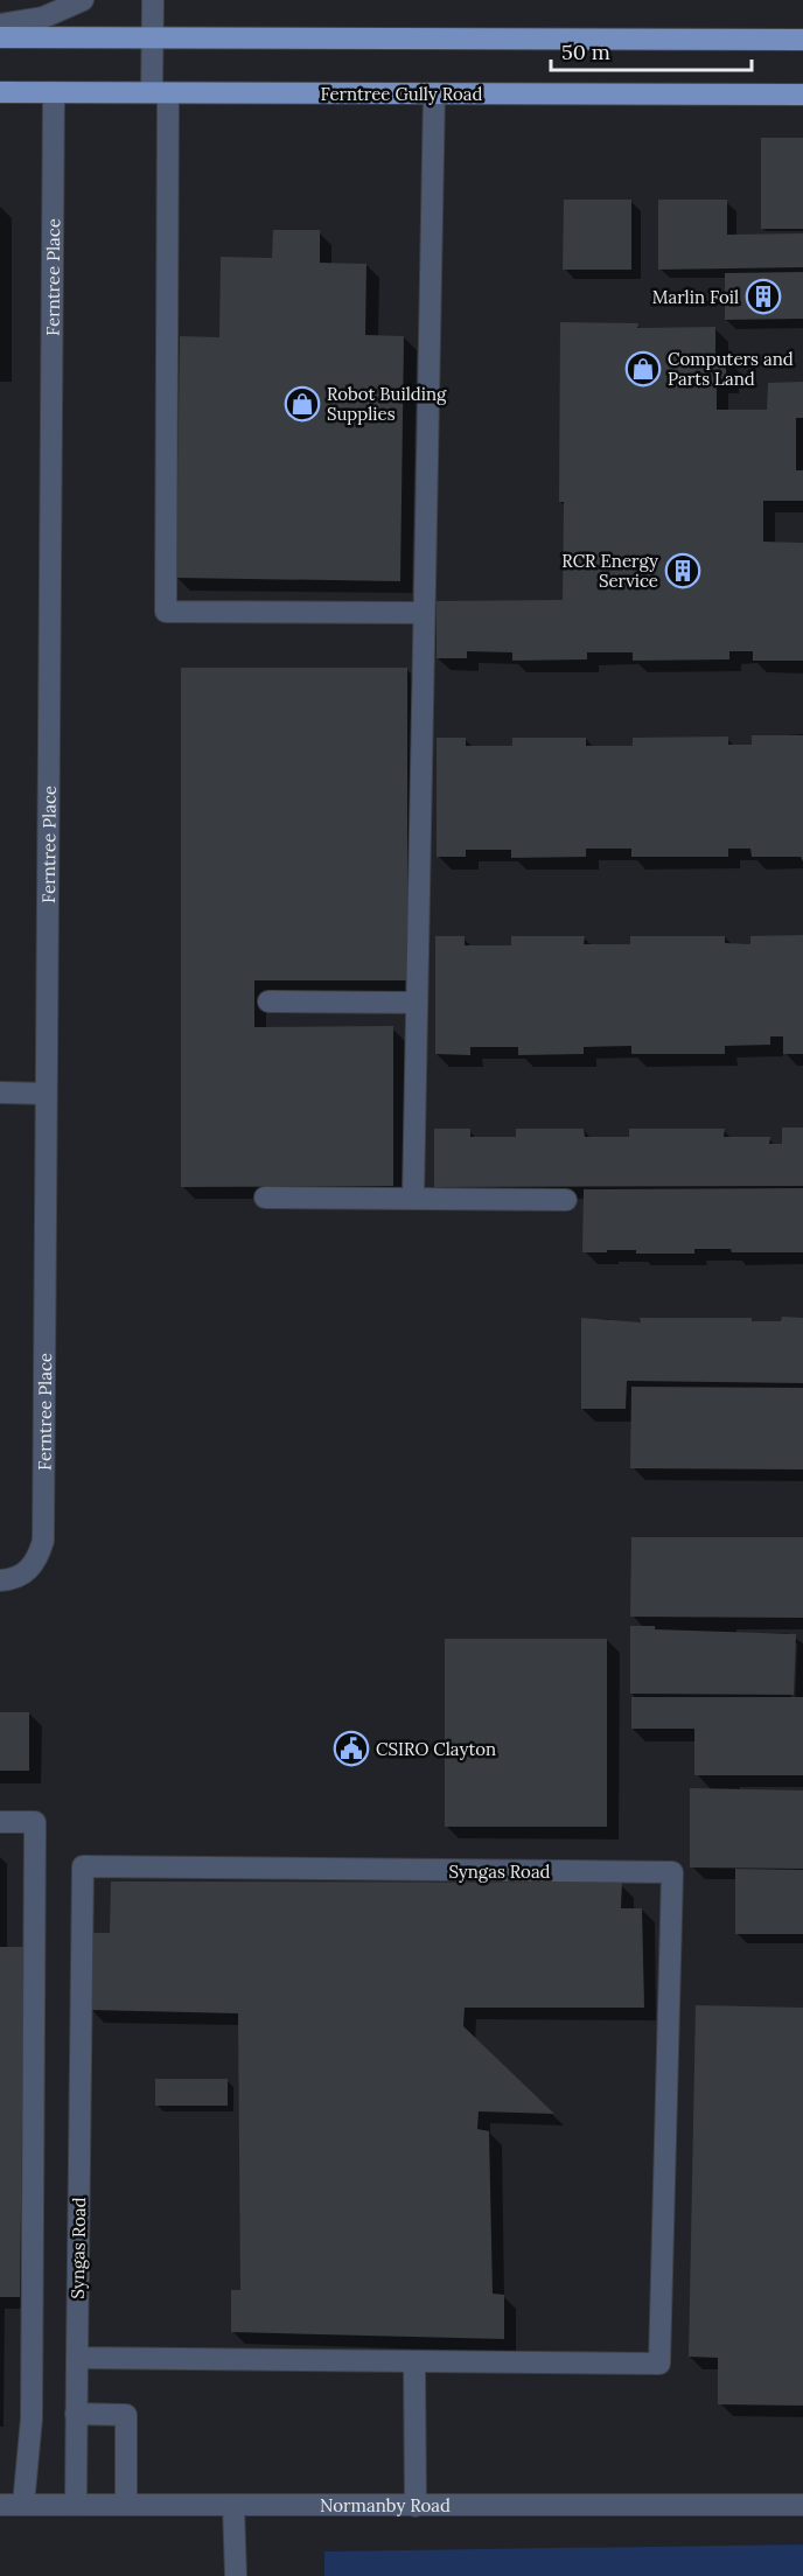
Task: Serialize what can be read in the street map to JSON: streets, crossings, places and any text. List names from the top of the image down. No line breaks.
{"streets":{"main road":["Ferntree Gully Road"],"street":["Ferntree Place","Syngas Road","Normanby Road"]},"crossings":[["Ferntree Gully Road","Ferntree Place"],["Syngas Road","Normanby Road"]],"places":{"building":["Marlin Foil","RCR Energy Service"],"shop":["Computers and Parts Land","Robot Building Supplies"],"public building":["CSIRO Clayton"]},"scale_bar":"50 m"}
